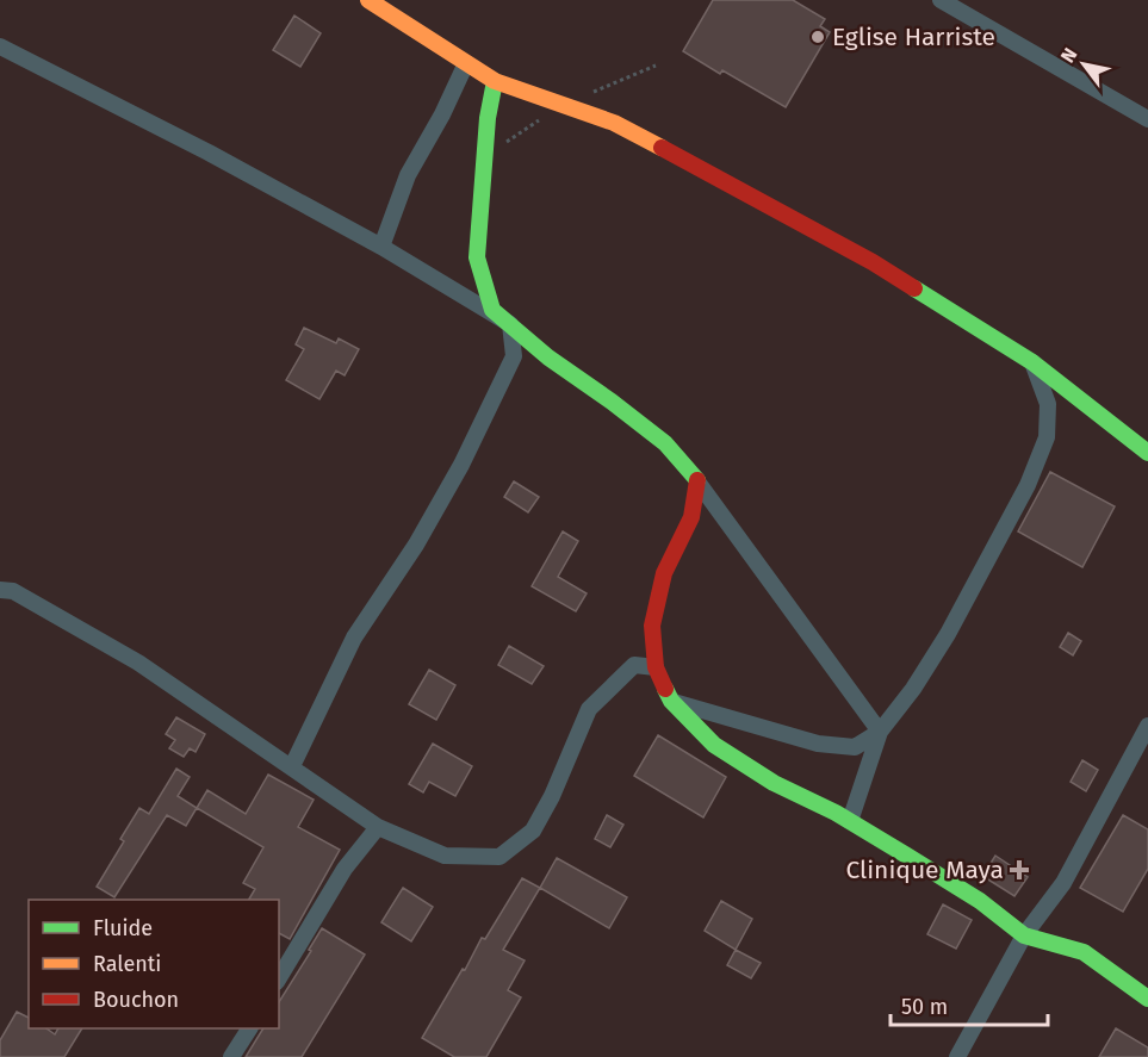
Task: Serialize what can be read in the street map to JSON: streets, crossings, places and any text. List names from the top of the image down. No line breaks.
{"places":{"other":["Eglise Harriste"],"health":["Clinique Maya"]},"legend":["Fluide","Ralenti","Bouchon"],"scale_bar":"50 m","north":"top left"}
